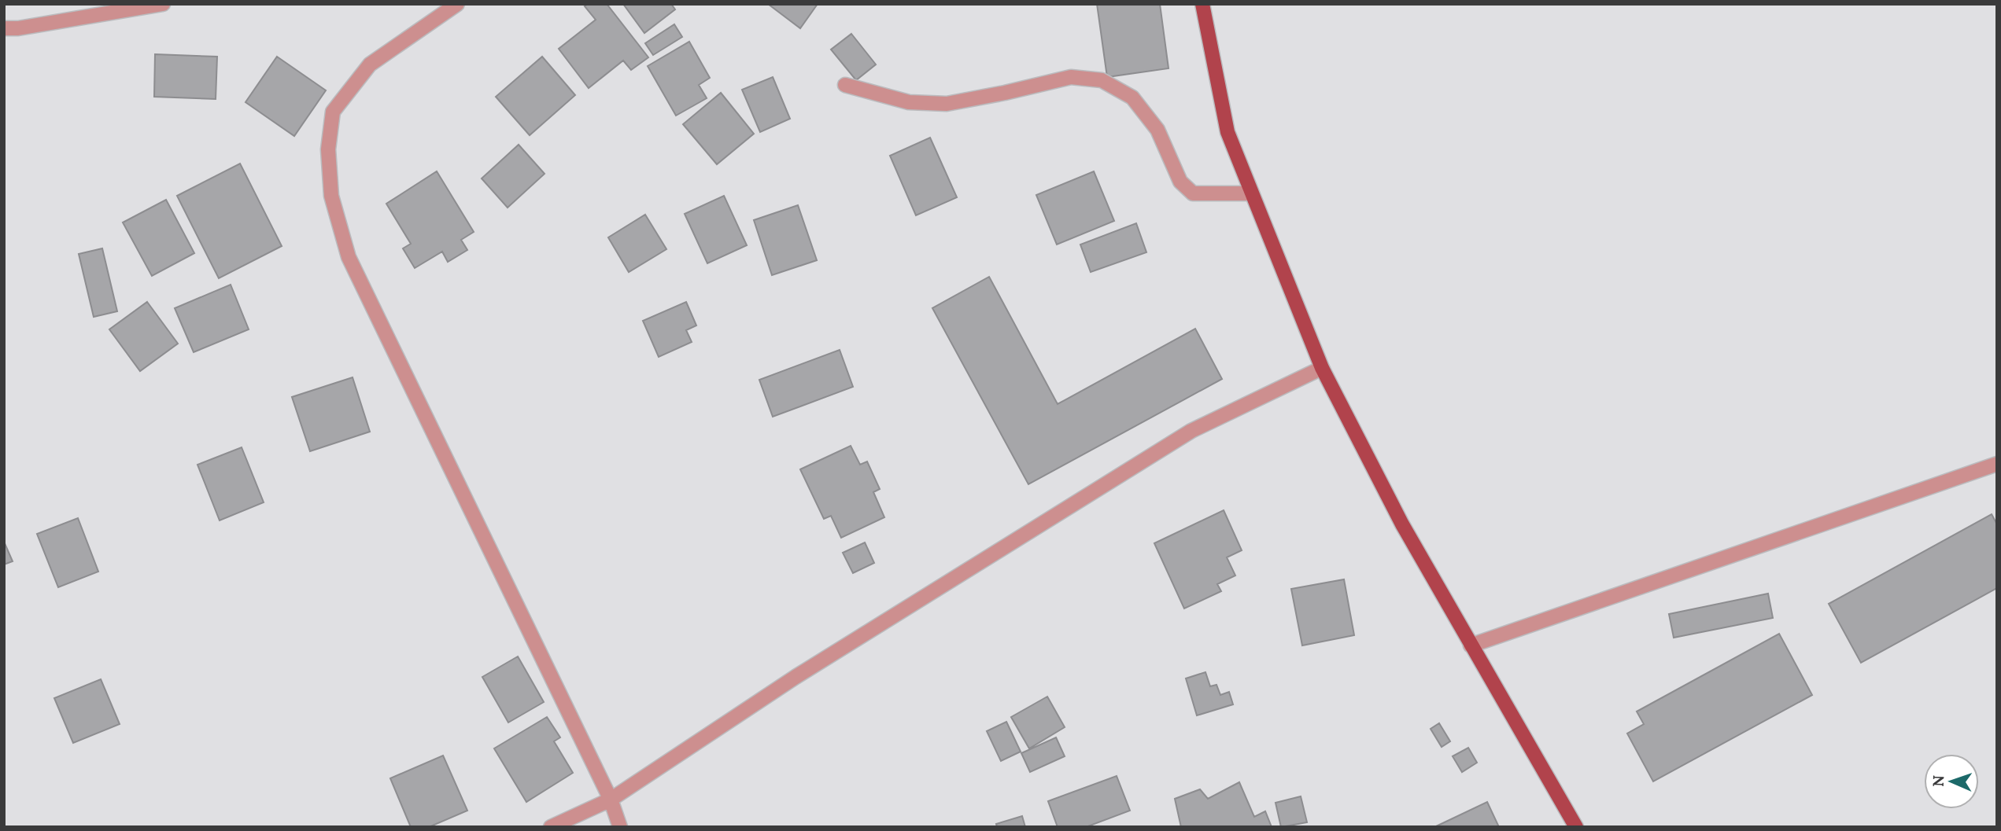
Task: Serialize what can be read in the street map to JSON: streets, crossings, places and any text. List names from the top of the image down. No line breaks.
{"north":"left"}
